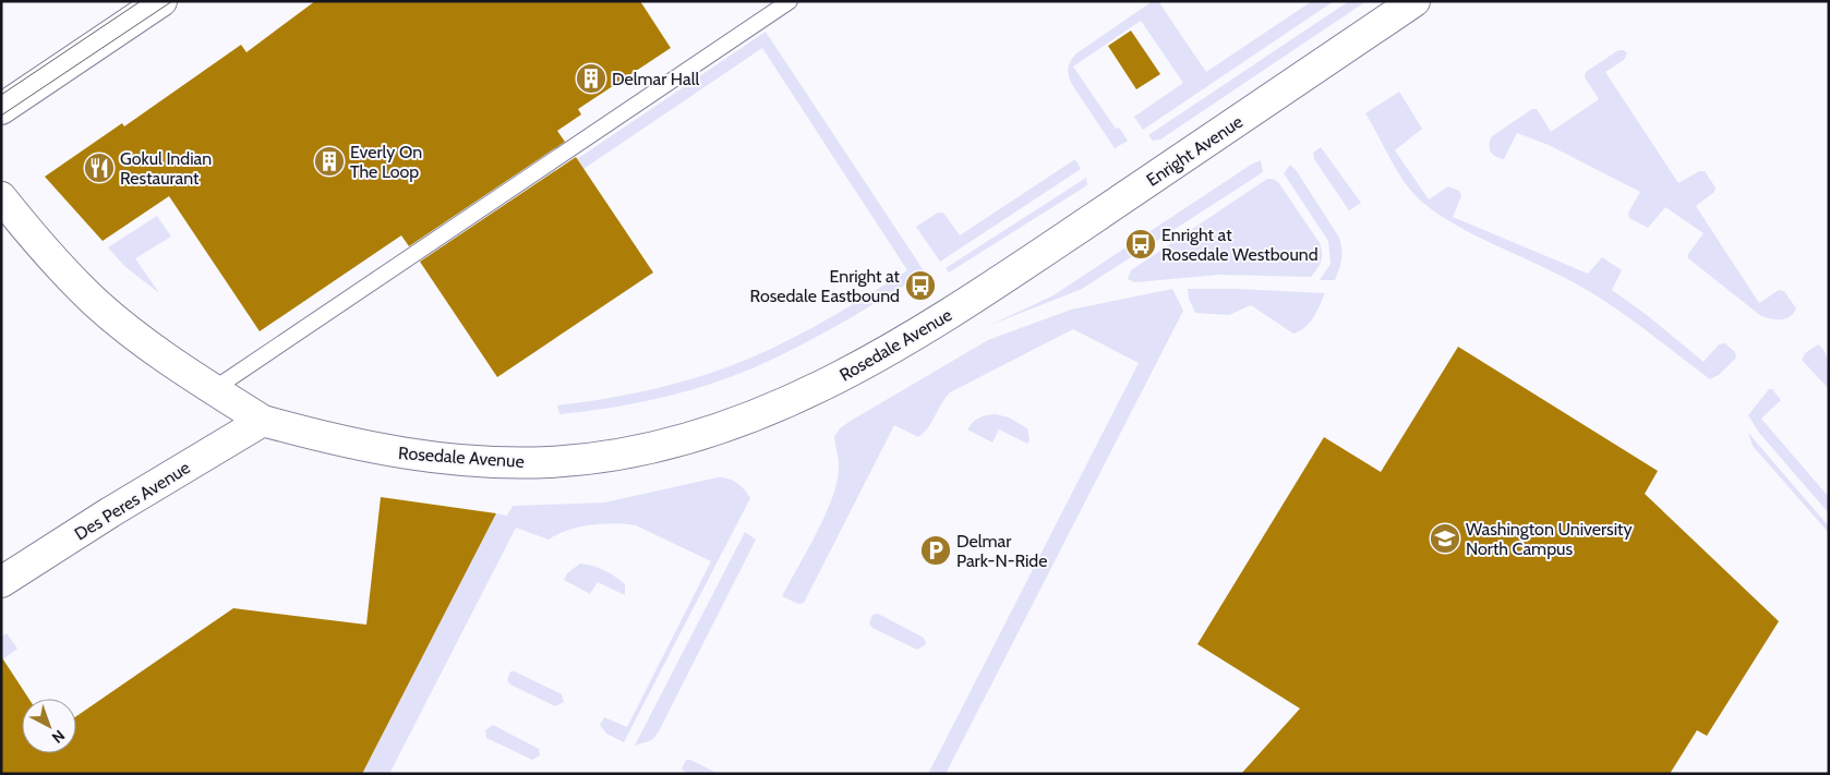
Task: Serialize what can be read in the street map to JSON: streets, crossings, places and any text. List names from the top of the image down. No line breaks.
{"streets":{"street":["Enright Avenue","Rosedale Avenue","Des Peres Avenue"]},"crossings":[["Enright Avenue","Rosedale Avenue"],["Rosedale Avenue","Des Peres Avenue"]],"places":{"building":["Delmar Hall","Everly On The Loop"],"restaurant":["Gokul Indian Restaurant"],"bus stop":["Enright at Rosedale Westbound","Enright at Rosedale Eastbound"],"school or university":["Washington University North Campus"],"parking":["Delmar Park-N-Ride"]},"north":"bottom right"}
